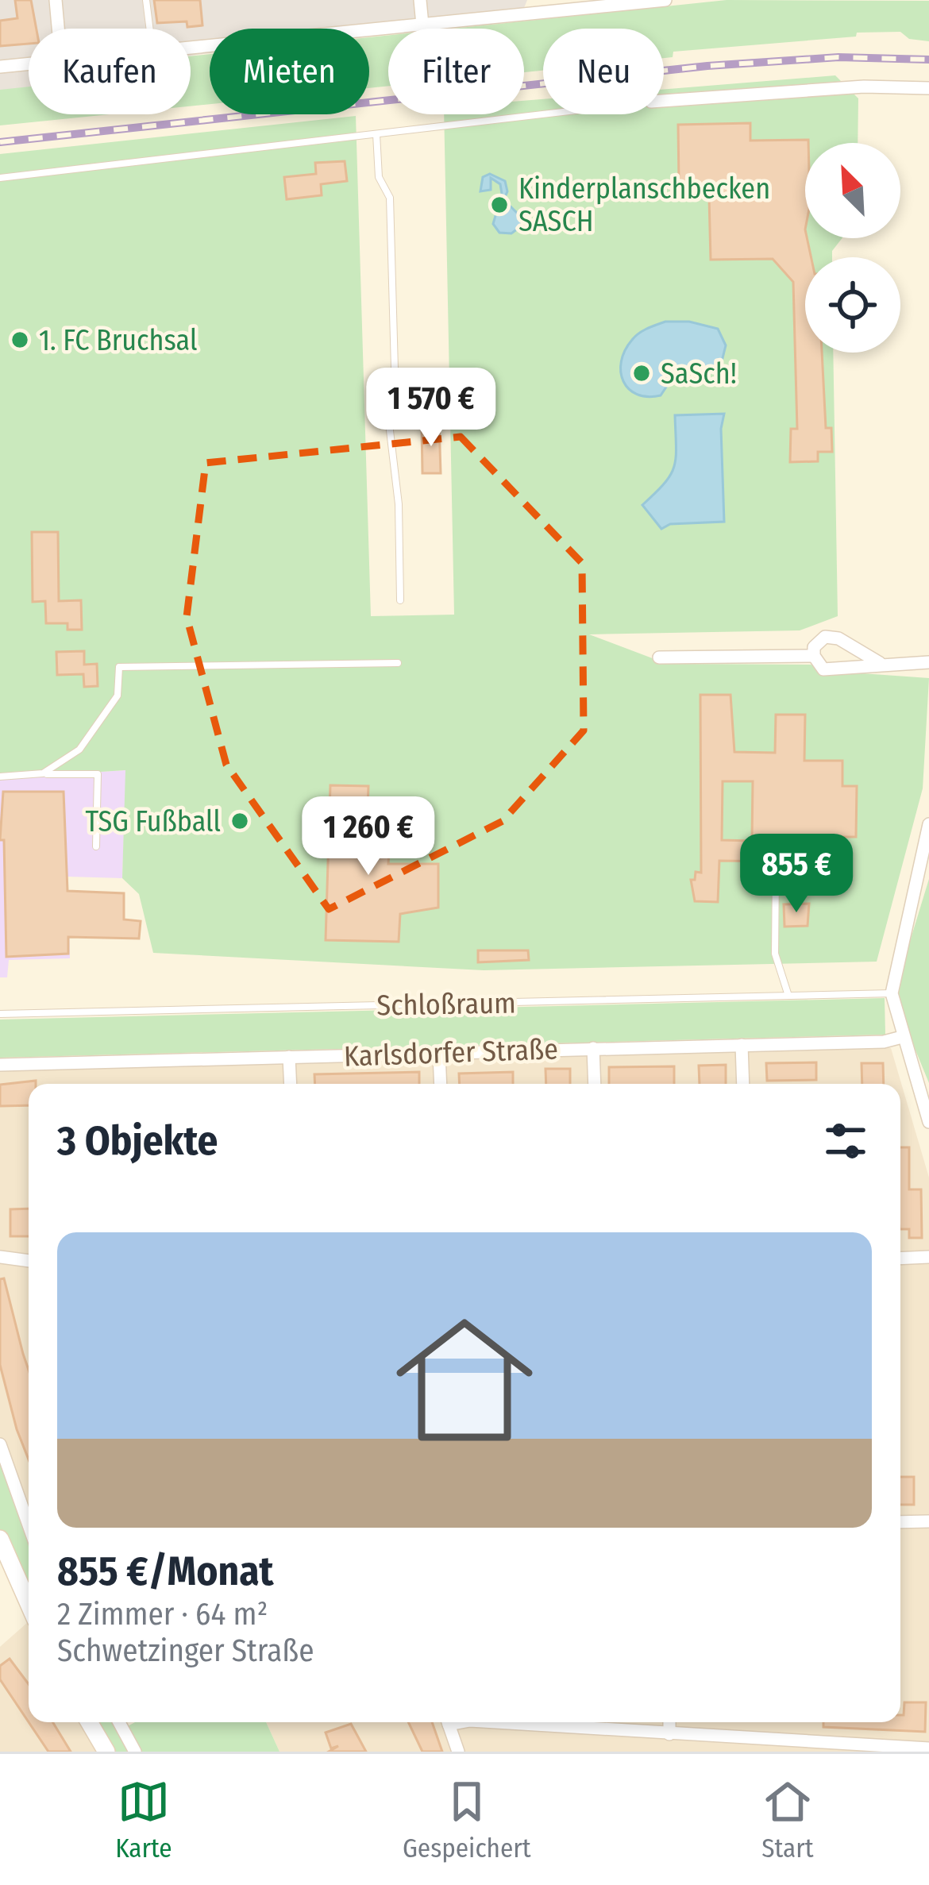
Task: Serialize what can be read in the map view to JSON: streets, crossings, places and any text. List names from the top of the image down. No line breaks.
{"streets":{"street":["Karlsdorfer Straße"],"lane":["Schloßraum"]},"places":["Kinderplanschbecken SASCH","1. FC Bruchsal","SaSch!","TSG Fußball"],"north":"top left","page":{"chip":["Kaufen","Mieten","Filter","Neu"],"price":["1 570 €","1 260 €","855 €"],"heading":"3 Objekte","list":[{"name":"855 €/Monat","note":"2 Zimmer · 64 m² · Schwetzinger Straße"}],"tabs":["Karte","Gespeichert","Start"]}}
